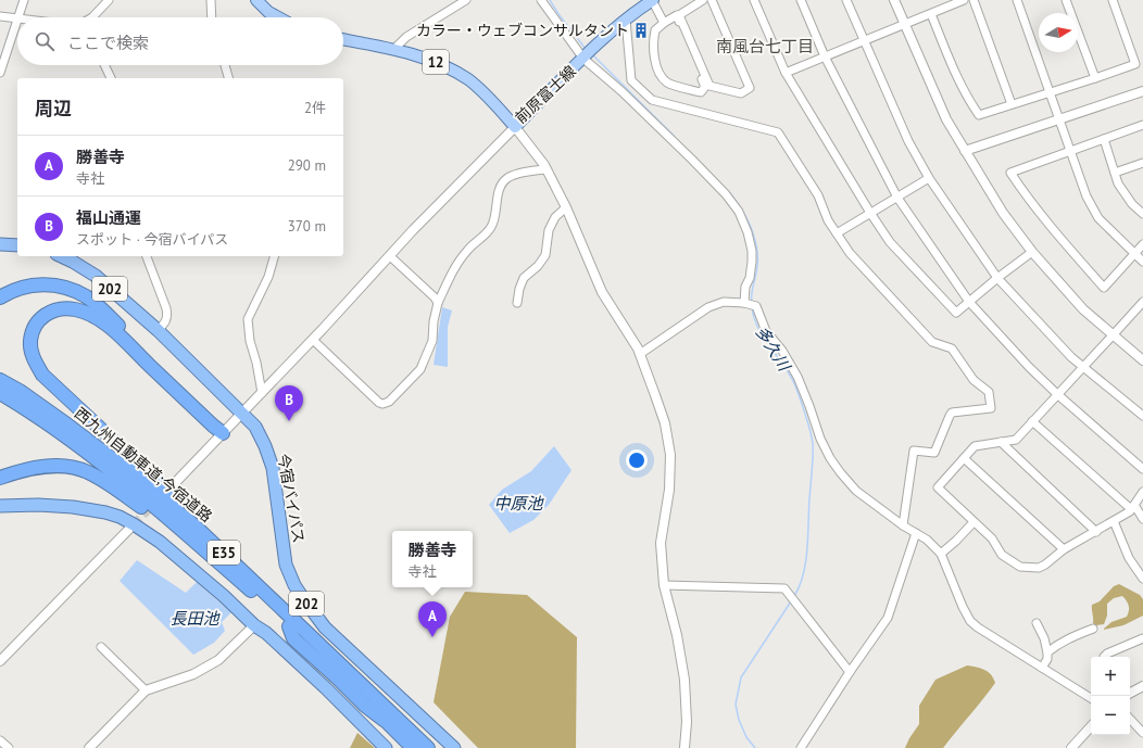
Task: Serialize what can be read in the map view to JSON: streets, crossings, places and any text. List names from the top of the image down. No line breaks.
{"streets":{"highway":["202","西九州自動車道;今宿道路","今宿バイパス","E35"],"main road":["12","前原富士線"]},"districts":["南風台七丁目"],"water":["多久川","中原池","長田池"],"places":{"building":["カラー・ウェブコンサルタント"]},"north":"right","page":{"search":"ここで検索","heading":["周辺","2件"],"list":[{"mark":"A","name":"勝善寺","note":"寺社","value":"290 m"},{"mark":"B","name":"福山通運","note":"スポット · 今宿バイパス","value":"370 m"}],"pins":["B","A"],"popup":["勝善寺","寺社"],"map_buttons":["+","−"]}}
